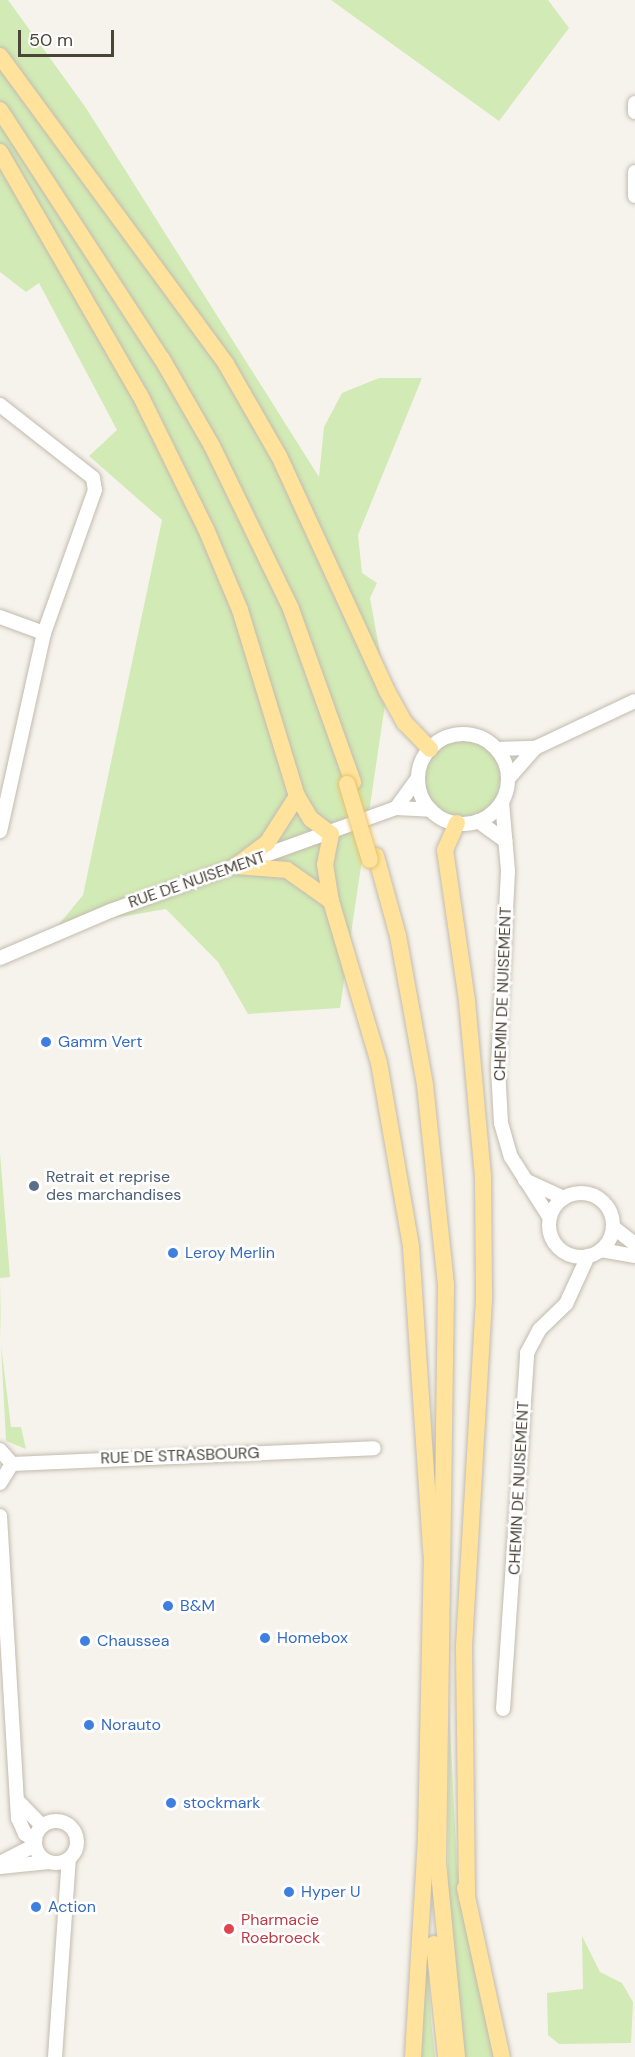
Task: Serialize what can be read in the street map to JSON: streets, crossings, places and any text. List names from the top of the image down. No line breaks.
{"streets":{"street":["RUE DE NUISEMENT","CHEMIN DE NUISEMENT","RUE DE STRASBOURG"]},"crossings":[["RUE DE NUISEMENT","CHEMIN DE NUISEMENT"]],"places":["Gamm Vert","Retrait et reprise des marchandises","Leroy Merlin","B&M","Homebox","Chaussea","Norauto","stockmark","Hyper U","Action","Pharmacie Roebroeck"],"scale_bar":"50 m"}
